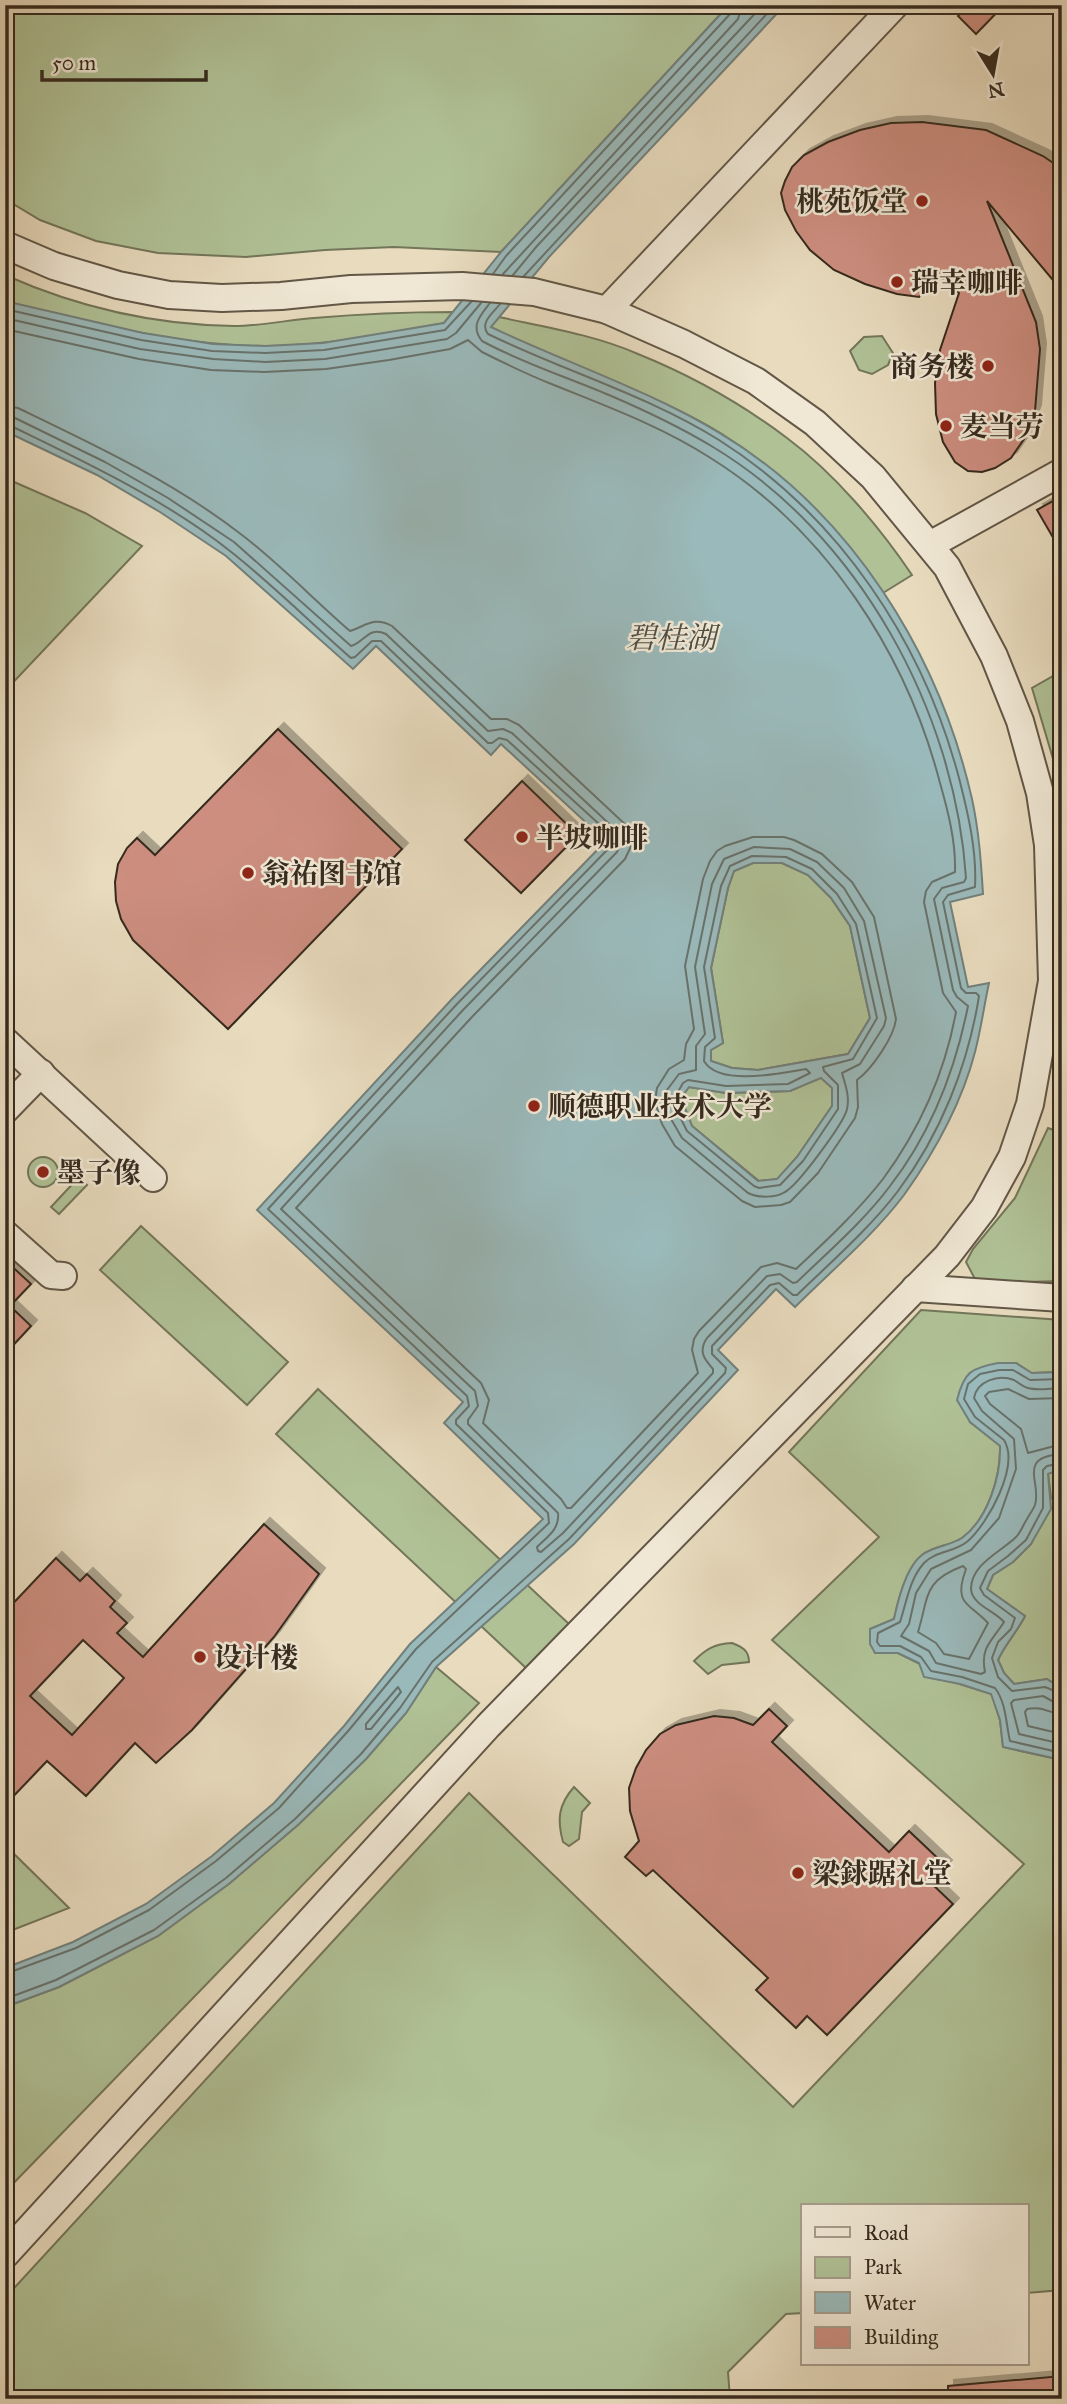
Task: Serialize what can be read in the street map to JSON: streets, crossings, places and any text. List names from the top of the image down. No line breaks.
{"water":["碧桂湖"],"places":["桃苑饭堂","瑞幸咖啡","商务楼","麦当劳","半坡咖啡","翁祐图书馆","顺德职业技术大学","墨子像","设计楼","梁銶踞礼堂"],"legend":["Road","Park","Water","Building"],"scale_bar":"50 m","north":"bottom"}
